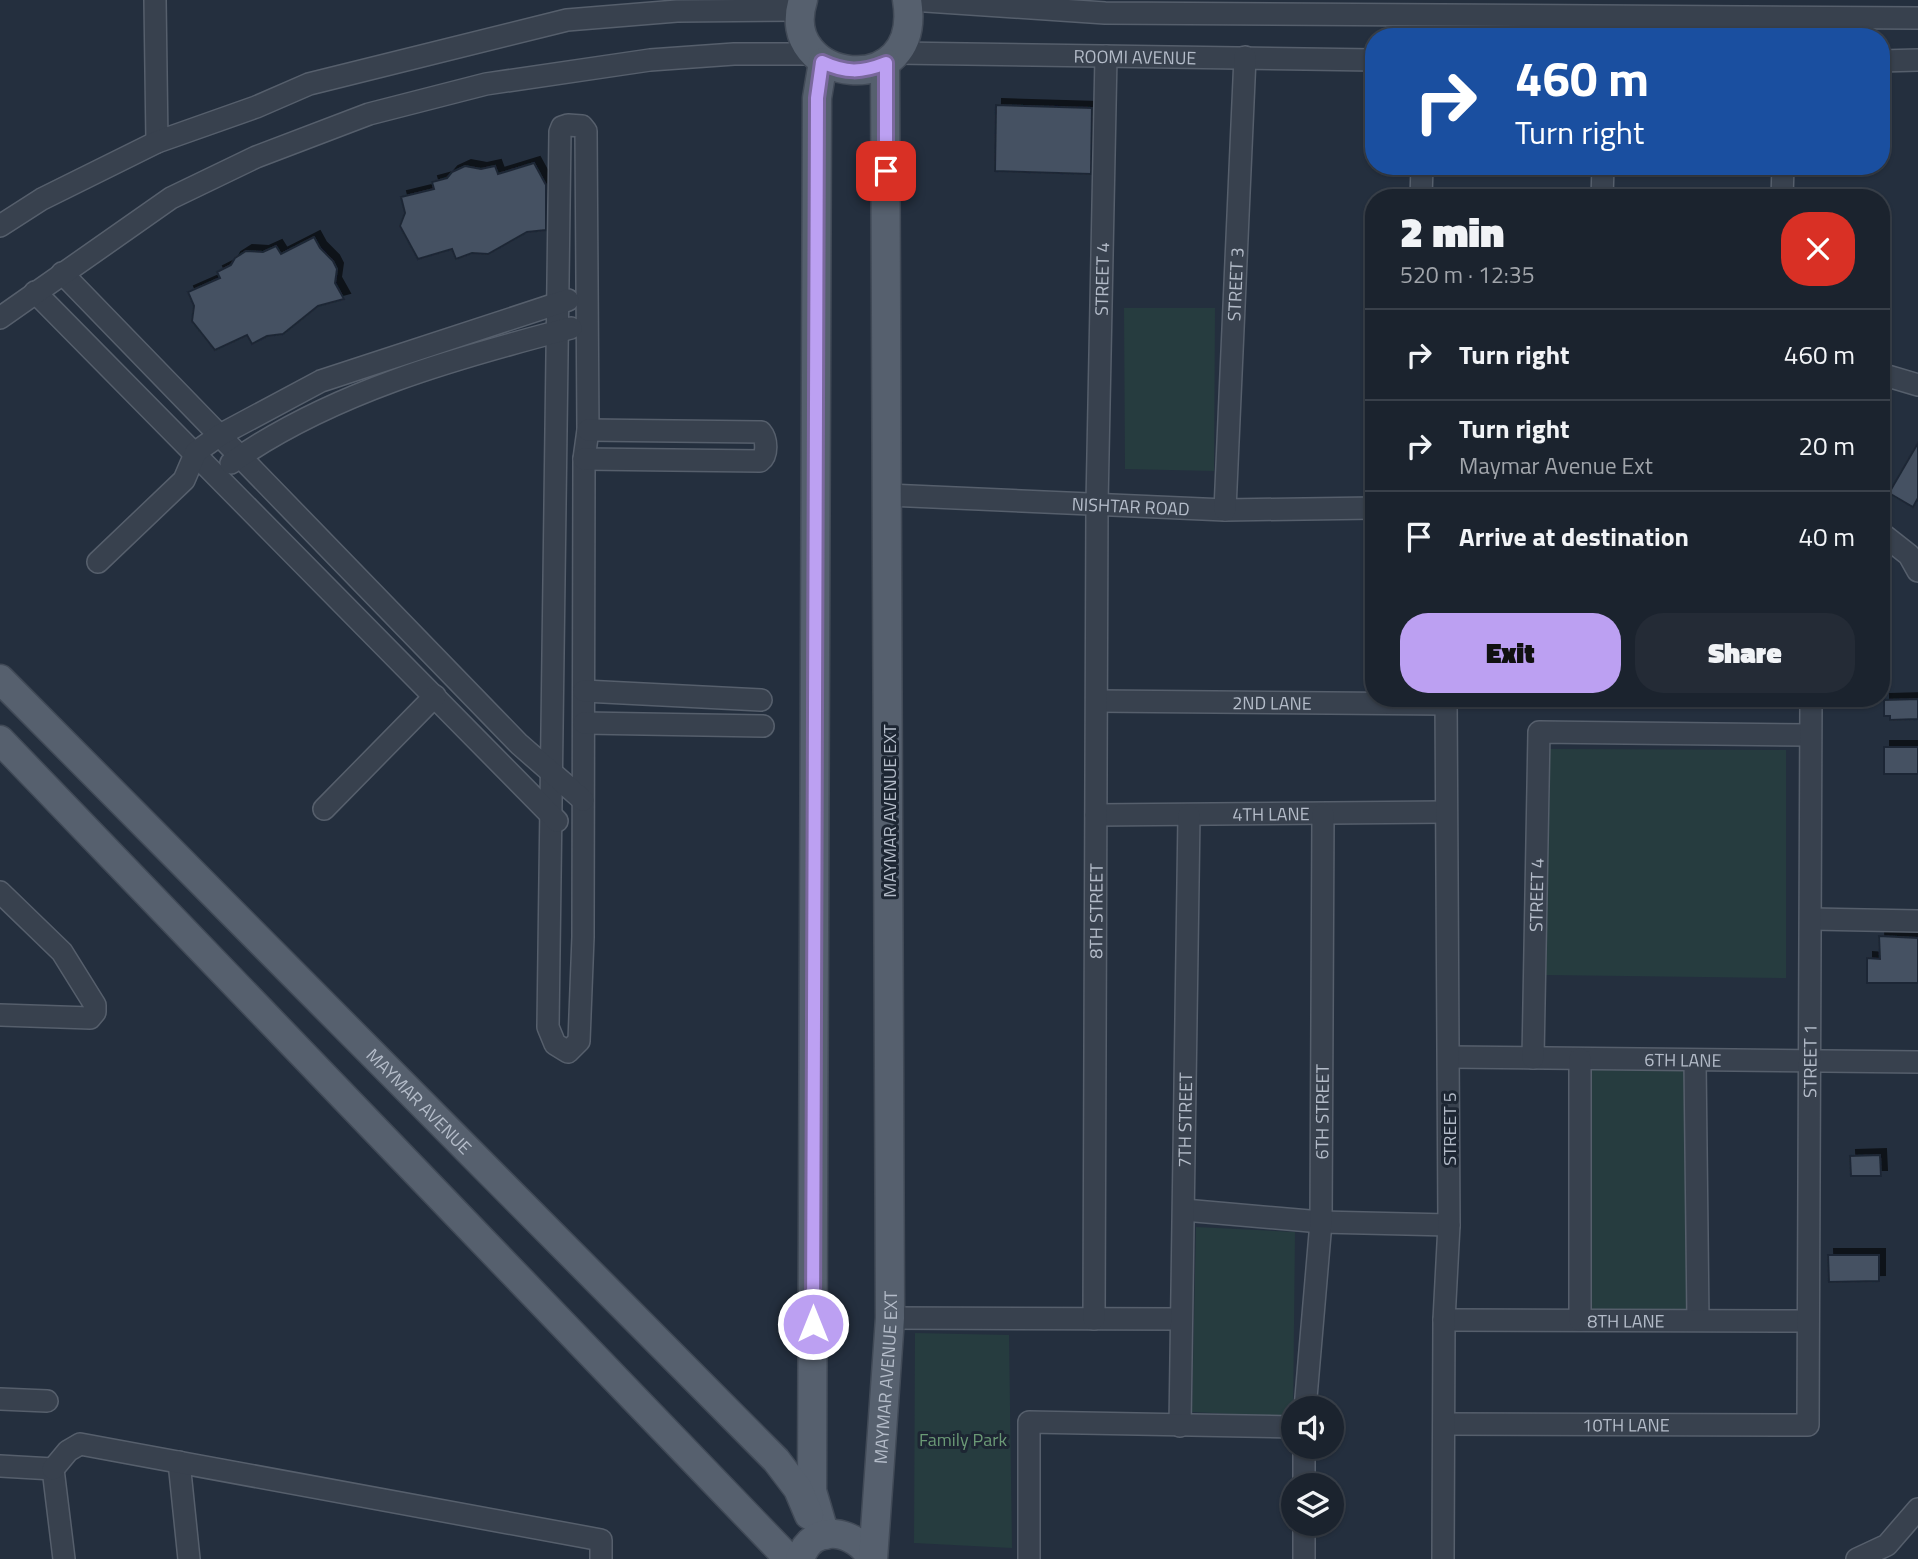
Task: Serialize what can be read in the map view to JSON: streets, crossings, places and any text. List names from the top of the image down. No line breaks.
{"streets":{"main road":["MAYMAR AVENUE EXT","MAYMAR AVENUE"],"street":["ROOMI AVENUE","STREET 4","STREET 3","NISHTAR ROAD","2ND LANE","4TH LANE","8TH STREET","6TH LANE","STREET 1","6TH STREET","7TH STREET","STREET 5","8TH LANE","10TH LANE"]},"crossings":[["ROOMI AVENUE","STREET 4"],["ROOMI AVENUE","STREET 3"],["ROOMI AVENUE","MAYMAR AVENUE EXT"],["STREET 4","NISHTAR ROAD"],["STREET 4","8TH STREET"],["STREET 4","6TH LANE"],["STREET 4","STREET 1"],["STREET 3","NISHTAR ROAD"],["NISHTAR ROAD","MAYMAR AVENUE EXT"],["NISHTAR ROAD","8TH STREET"],["2ND LANE","8TH STREET"],["4TH LANE","8TH STREET"],["4TH LANE","6TH STREET"],["4TH LANE","7TH STREET"],["4TH LANE","STREET 5"],["6TH LANE","STREET 1"],["6TH LANE","STREET 5"],["STREET 1","8TH LANE"],["STREET 1","10TH LANE"],["STREET 5","8TH LANE"],["STREET 5","10TH LANE"]],"parks":["Family Park"],"page":{"turn":["460 m","Turn right"],"heading":["2 min","520 m · 12:35"],"list":[{"name":"Turn right","value":"460 m"},{"name":"Turn right","note":"Maymar Avenue Ext","value":"20 m"},{"name":"Arrive at destination","value":"40 m"}],"buttons":["Exit","Share"]}}
